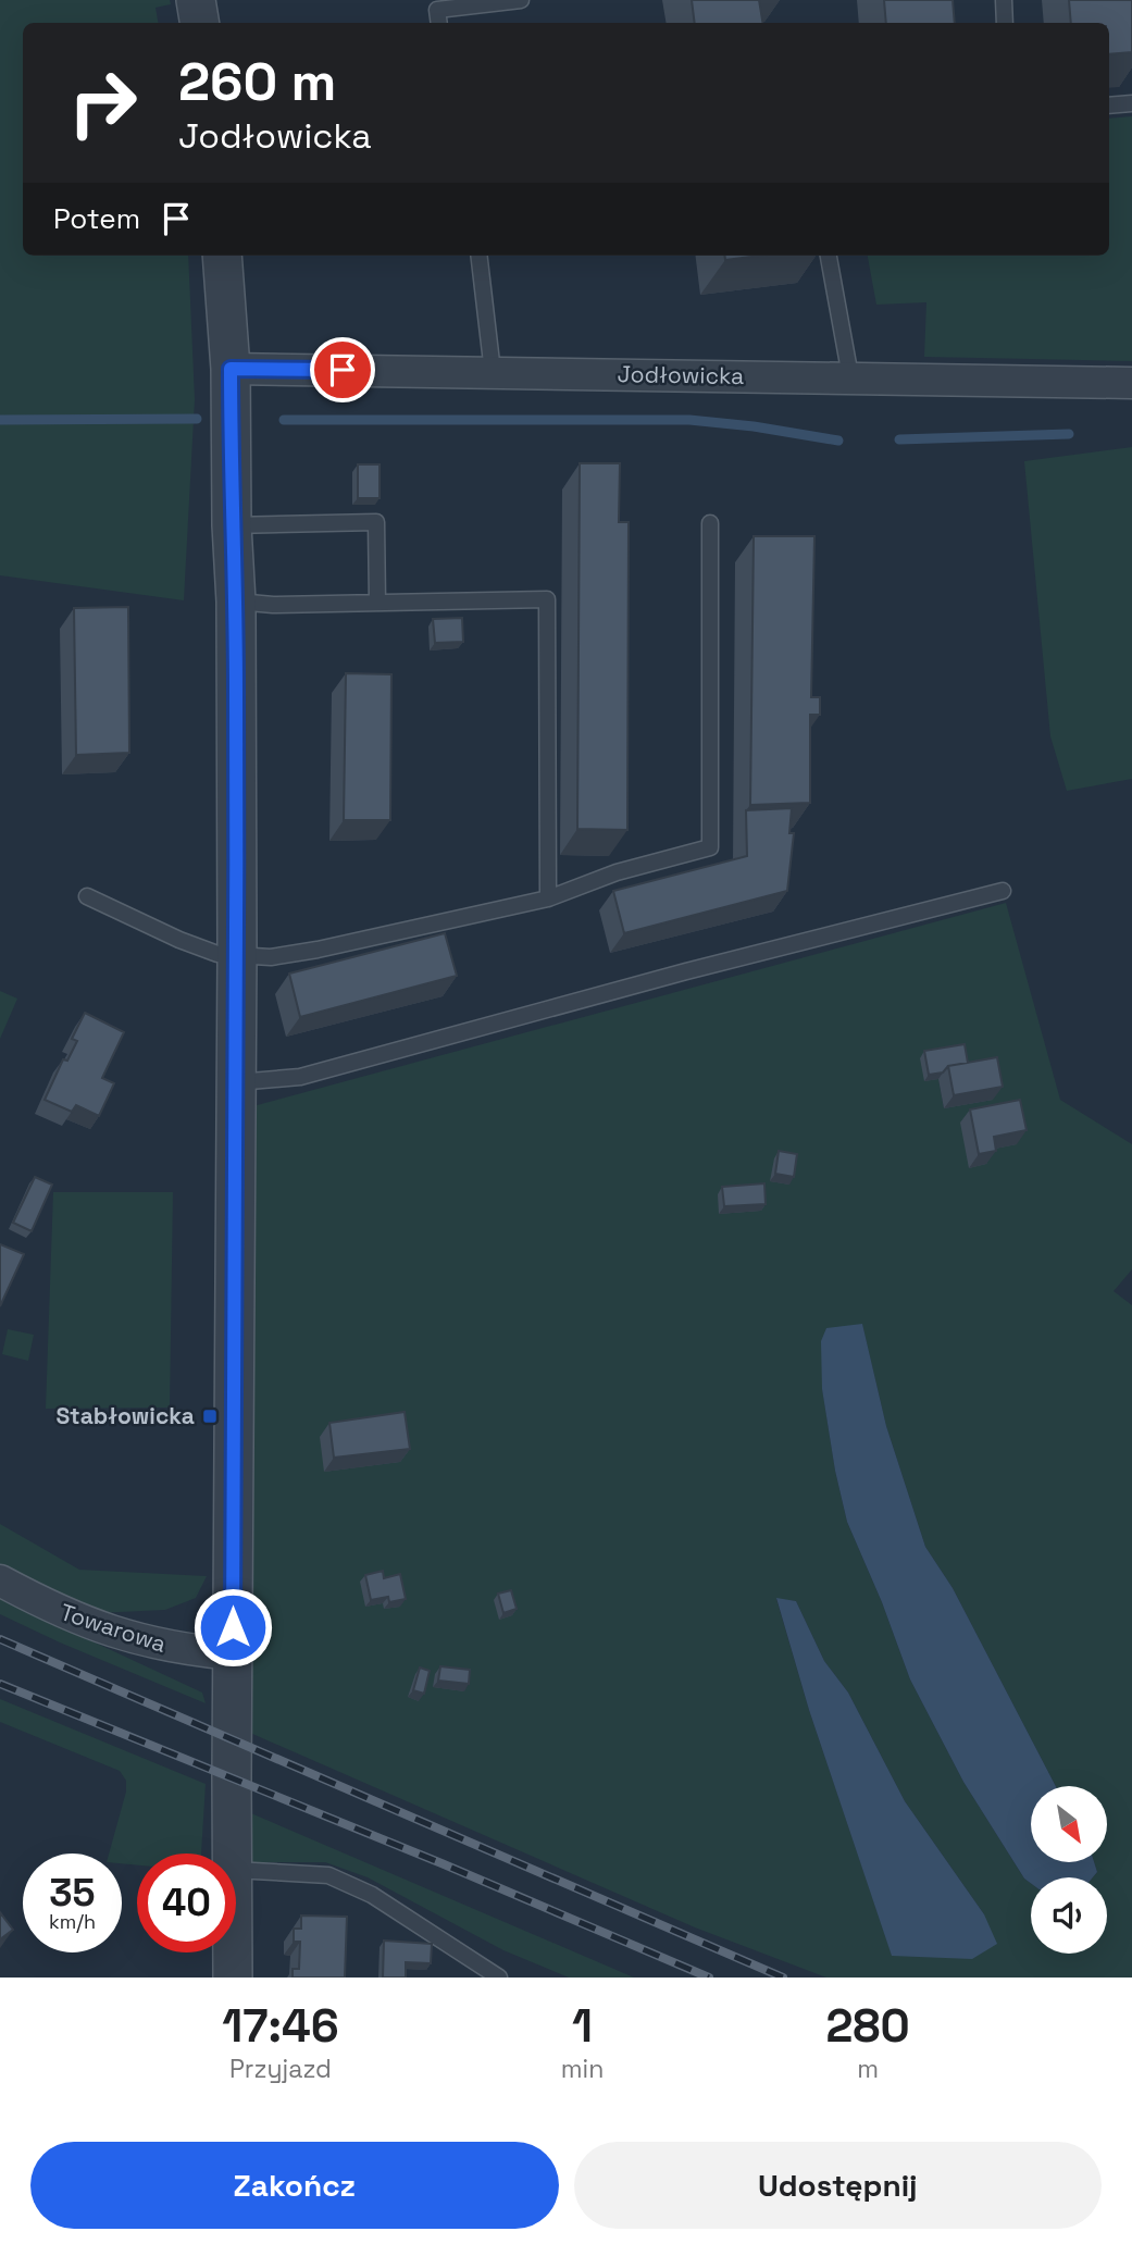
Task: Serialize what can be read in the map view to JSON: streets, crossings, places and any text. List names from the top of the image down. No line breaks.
{"streets":{"street":["Jodłowicka","Towarowa"]},"places":{"transit":["Stabłowicka"]},"north":"bottom right","page":{"turn":["260 m","Jodłowicka"],"then":"Potem","speed":"35 km/h","limit":"40","eta":["17:46","Przyjazd","1","min","280","m"],"buttons":["Zakończ","Udostępnij"]}}
